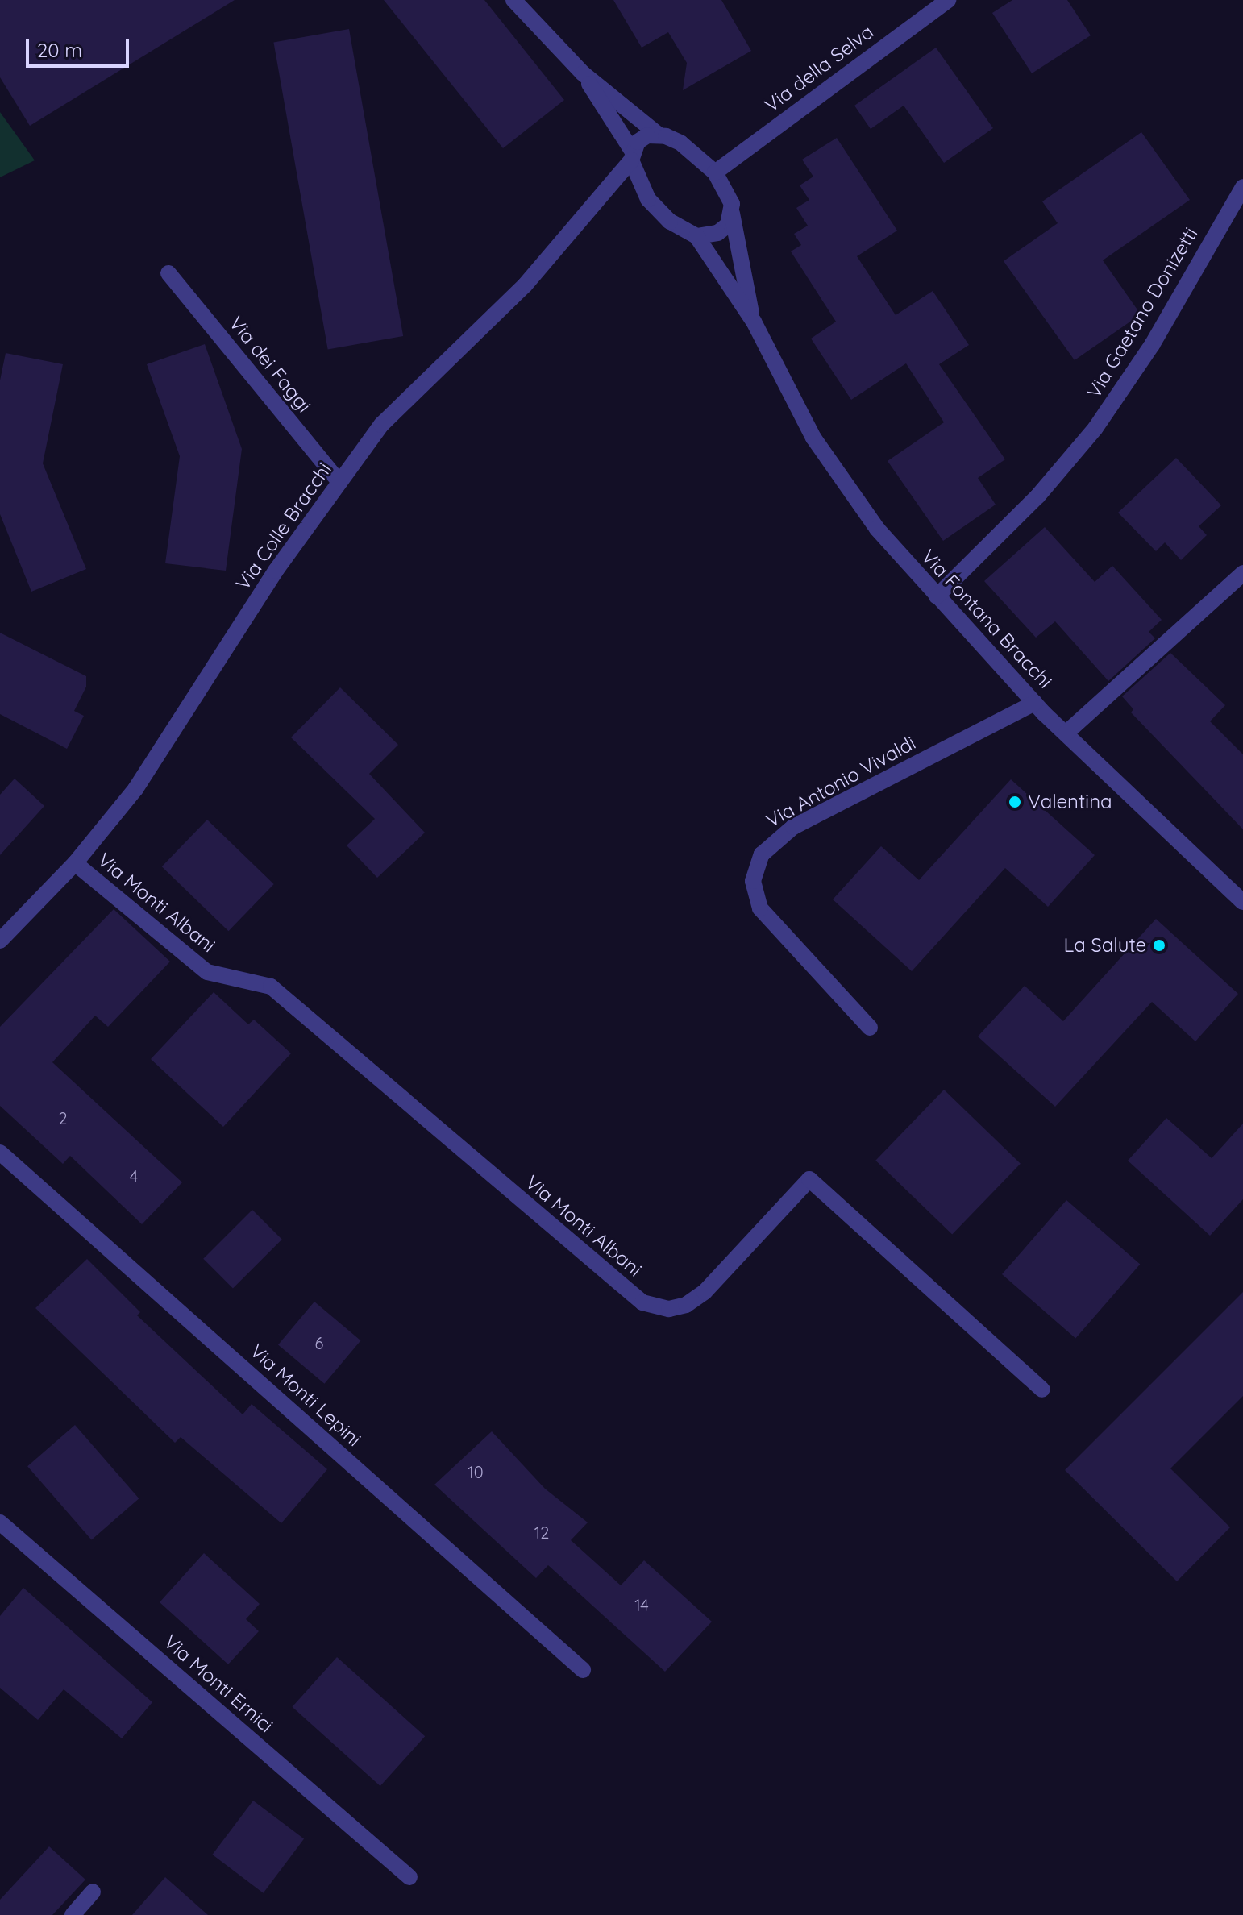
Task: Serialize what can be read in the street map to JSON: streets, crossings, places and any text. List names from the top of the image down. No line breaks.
{"streets":{"street":["Via della Selva","Via Gaetano Donizetti","Via dei Faggi","Via Colle Bracchi","Via Fontana Bracchi","Via Antonio Vivaldi","Via Monti Albani","Via Monti Lepini","Via Monti Ernici"]},"crossings":[["Via della Selva","Via Fontana Bracchi"],["Via Gaetano Donizetti","Via Fontana Bracchi"],["Via dei Faggi","Via Colle Bracchi"],["Via Colle Bracchi","Via Fontana Bracchi"],["Via Colle Bracchi","Via Monti Albani"],["Via Fontana Bracchi","Via Antonio Vivaldi"]],"places":["Valentina","La Salute"],"house_numbers":["2","4","6","10","12","14"],"scale_bar":"20 m"}
